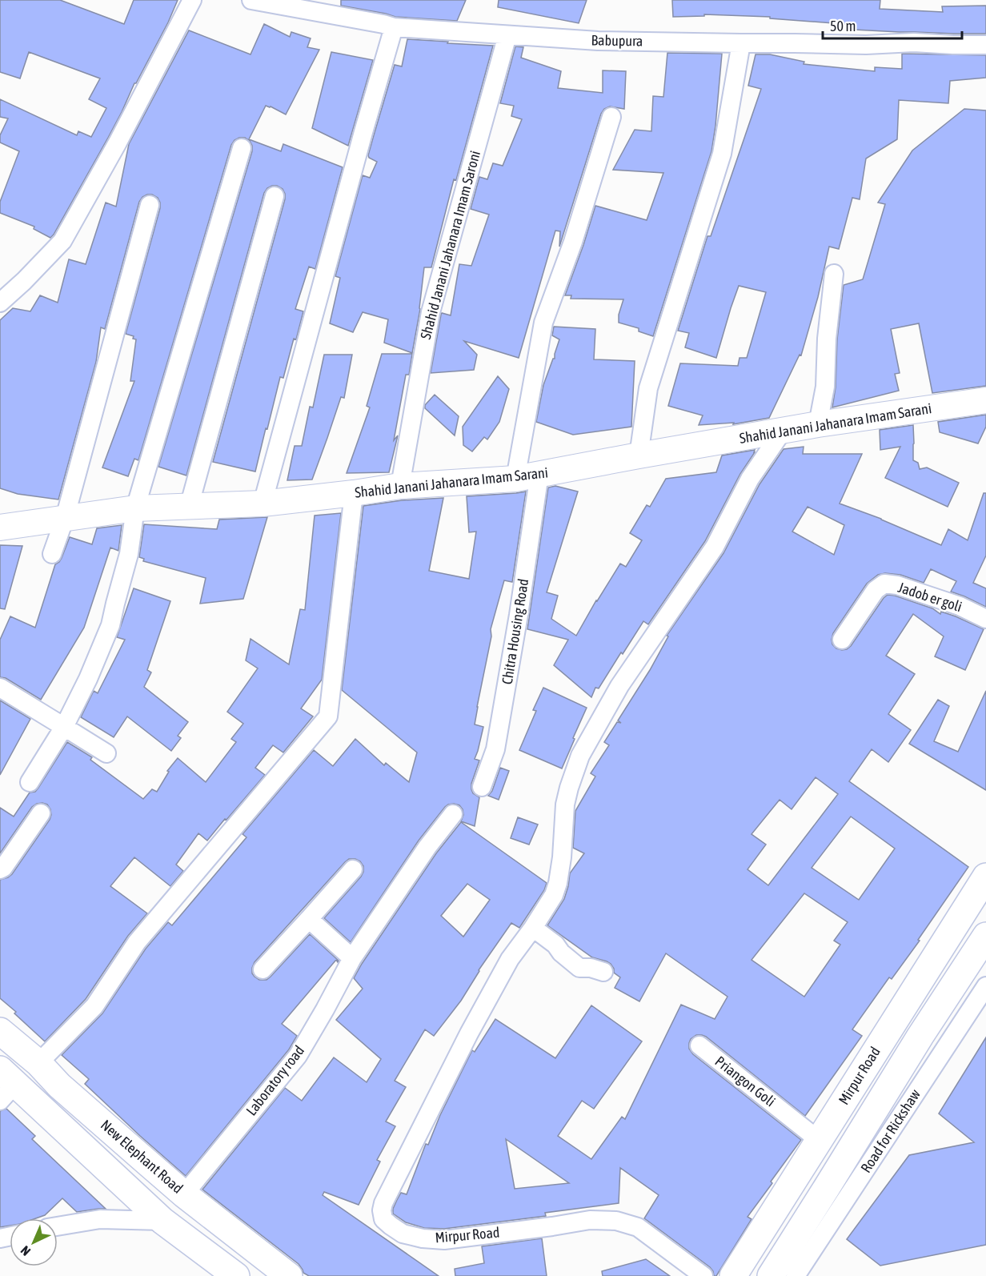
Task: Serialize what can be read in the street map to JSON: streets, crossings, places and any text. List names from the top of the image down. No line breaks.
{"streets":{"highway":["Mirpur Road","New Elephant Road"],"street":["Babupura","Shahid Janani Jahanara Imam Saroni","Shahid Janani Jahanara Imam Sarani","Jadob er goli","Chitra Housing Road","Laboratory road","Priangon Goli","Road for Rickshaw"]},"crossings":[["Babupura","Shahid Janani Jahanara Imam Saroni"],["Shahid Janani Jahanara Imam Saroni","Shahid Janani Jahanara Imam Sarani"],["Shahid Janani Jahanara Imam Sarani","Chitra Housing Road"],["Mirpur Road","Priangon Goli"],["Laboratory road","New Elephant Road"]],"scale_bar":"50 m","north":"bottom left"}
